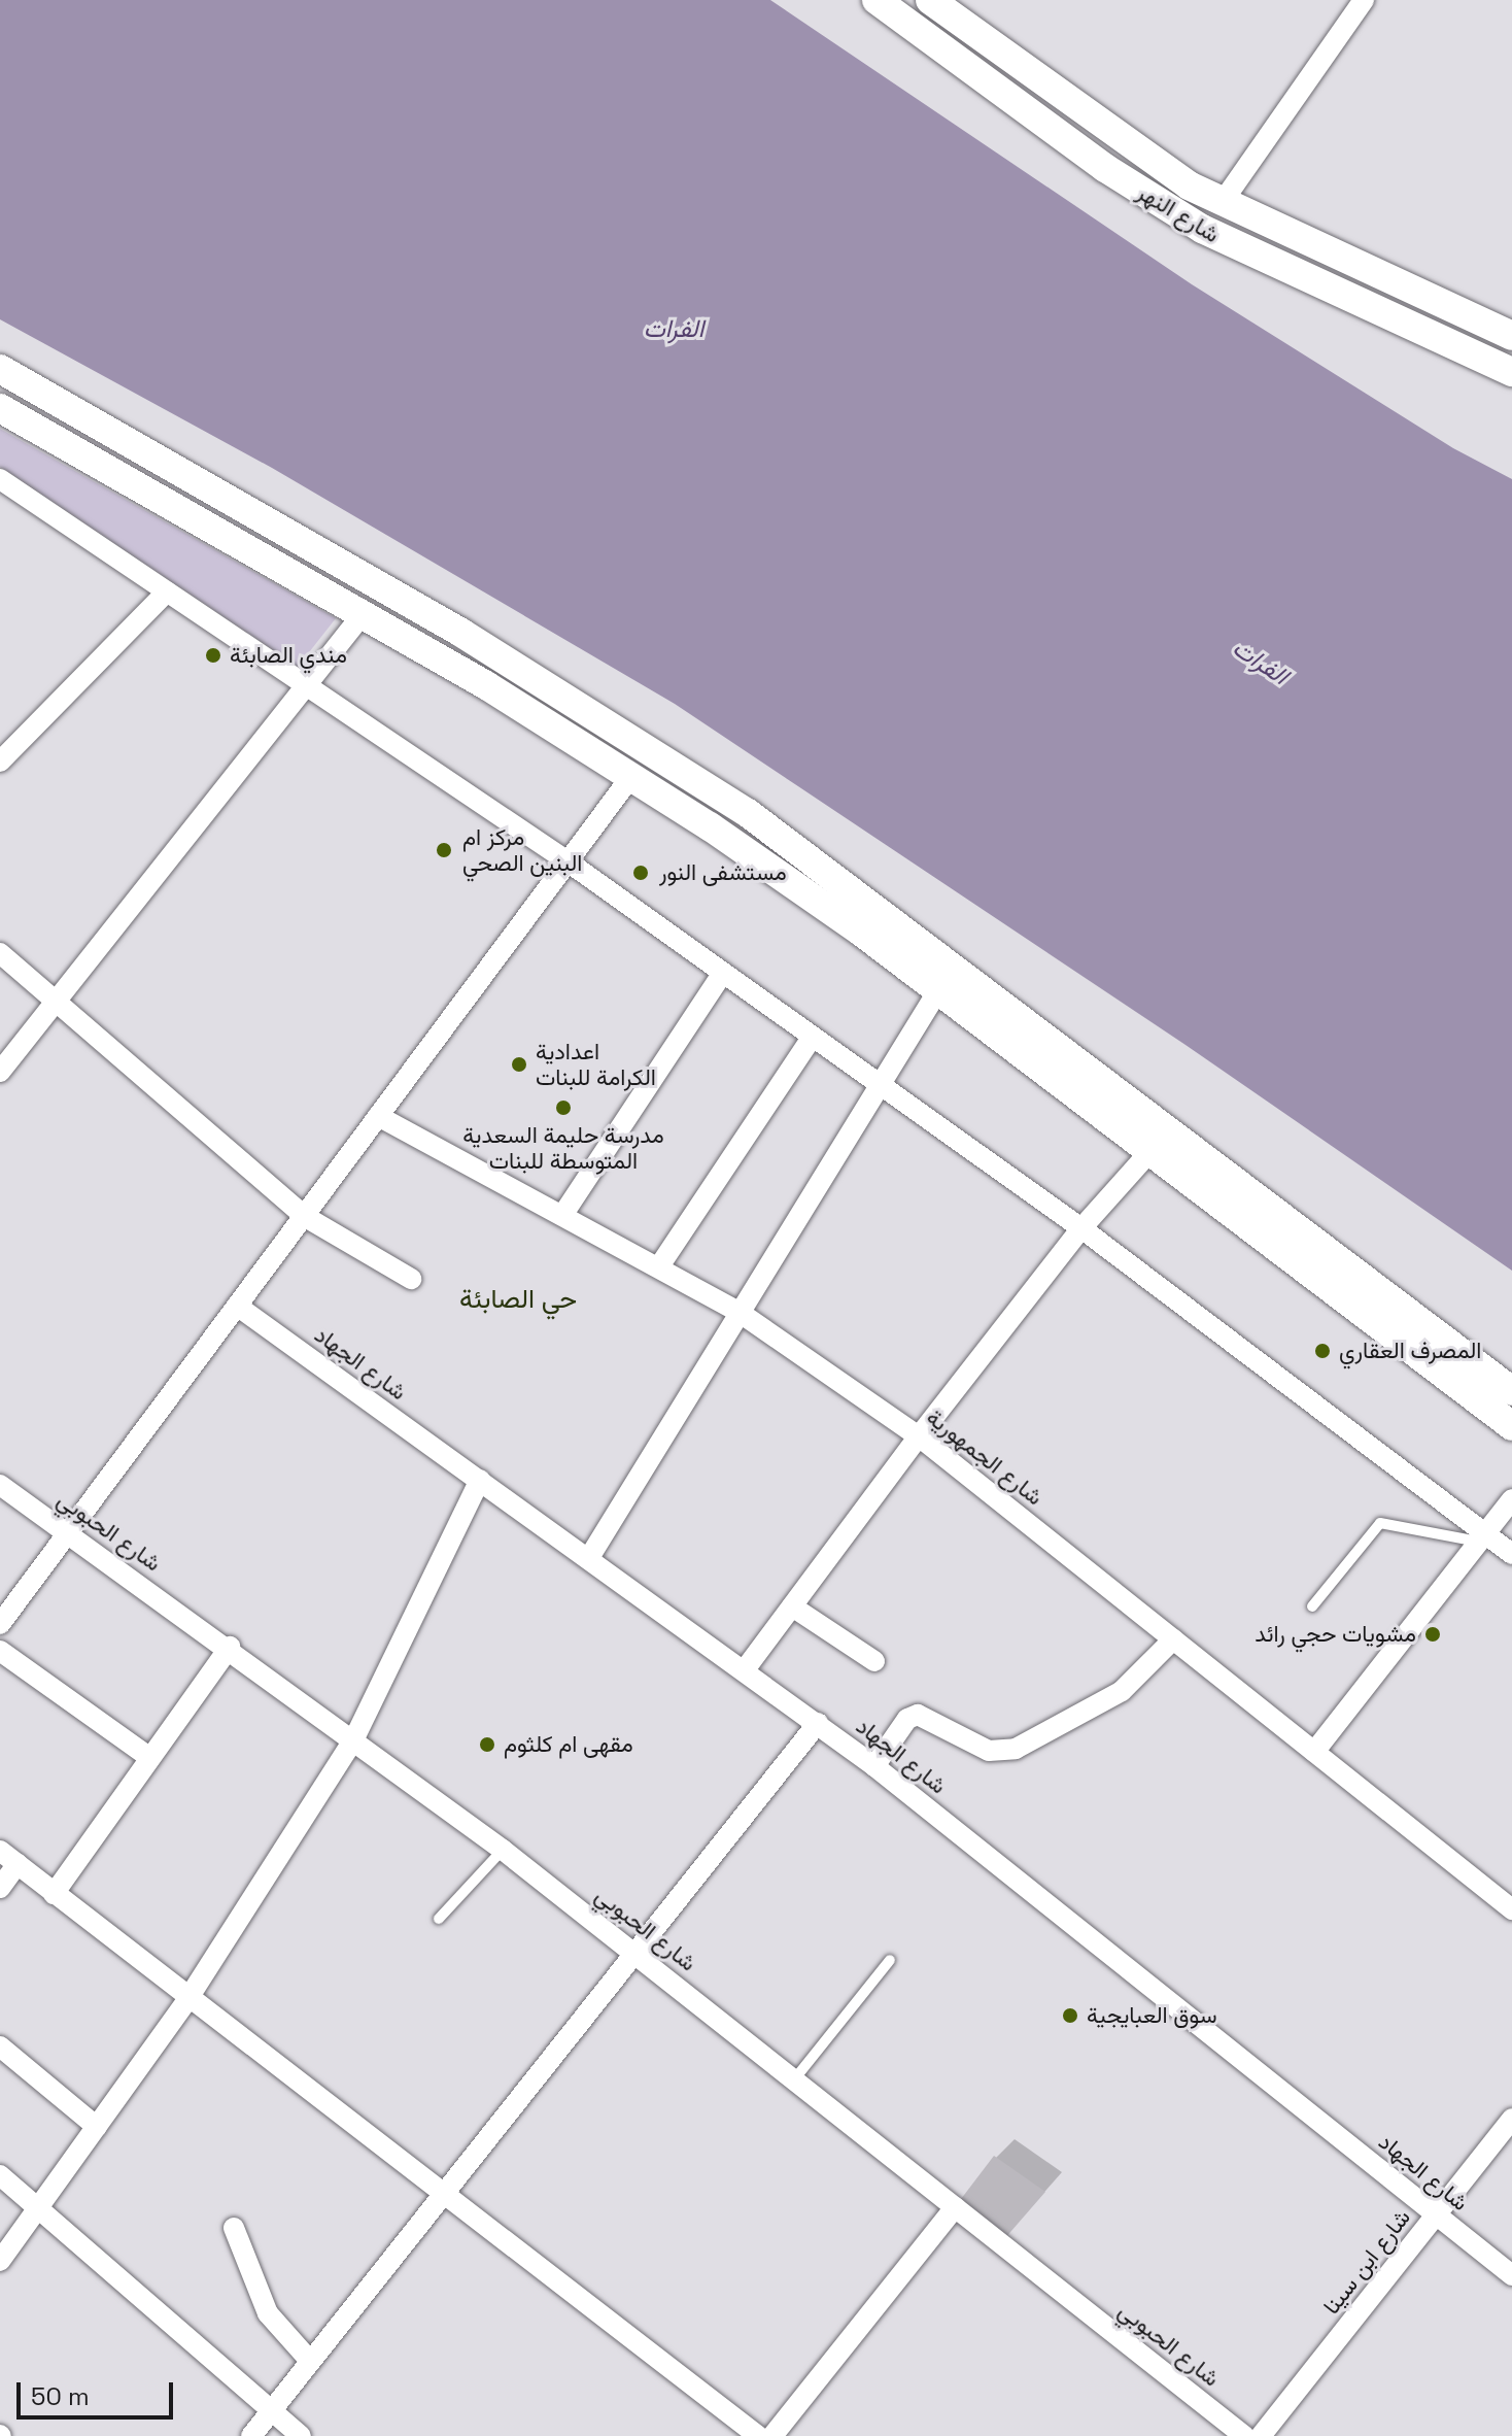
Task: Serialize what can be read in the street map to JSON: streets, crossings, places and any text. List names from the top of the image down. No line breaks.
{"streets":{"main road":["شارع النهر"],"street":["شارع الجهاد","شارع الجمهورية","شارع الحبوبي","شارع ابن سينا"]},"crossings":[["شارع الجهاد","شارع ابن سينا"]],"districts":["حي الصابئة"],"water":["الفرات"],"places":["مندي الصابئة","مركز ام البنين الصحي","مستشفى النور","اعدادية الكرامة للبنات","مدرسة حليمة السعدية المتوسطة للبنات","المصرف العقاري","مشويات حجي رائد","مقهى ام كلثوم","سوق العبايجية"],"scale_bar":"50 m"}
